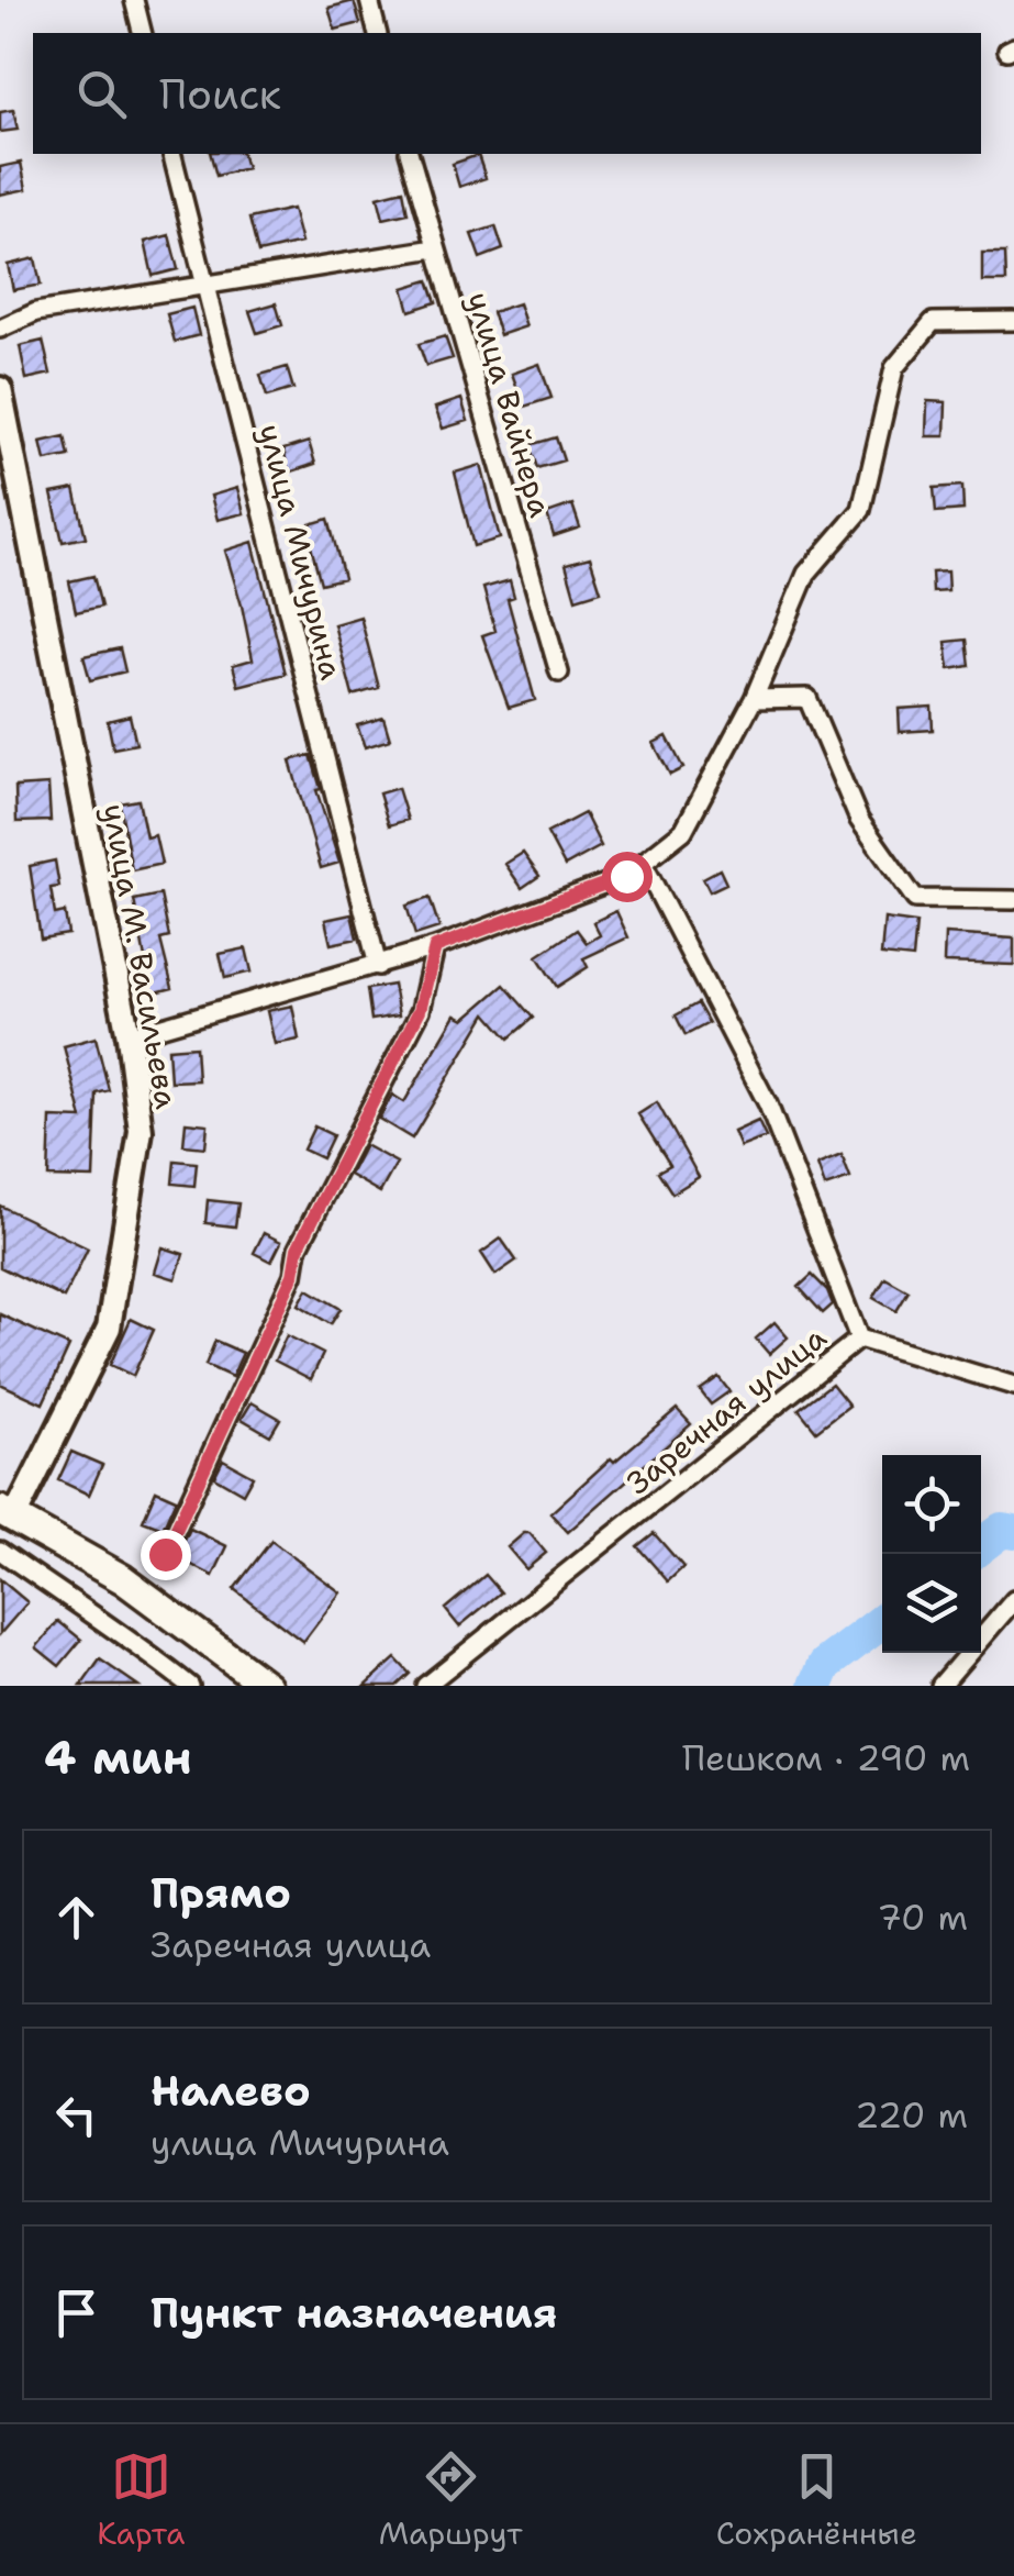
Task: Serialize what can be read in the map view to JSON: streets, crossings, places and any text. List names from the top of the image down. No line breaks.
{"streets":{"street":["улица Вайнера","улица Мичурина","улица М. Васильева","Заречная улица"]},"page":{"search":"Поиск","heading":["4 мин","Пешком · 290 m"],"list":[["Прямо","Заречная улица","70 m"],["Налево","улица Мичурина","220 m"],"Пункт назначения"],"nav":["Карта","Маршрут","Сохранённые"]}}
